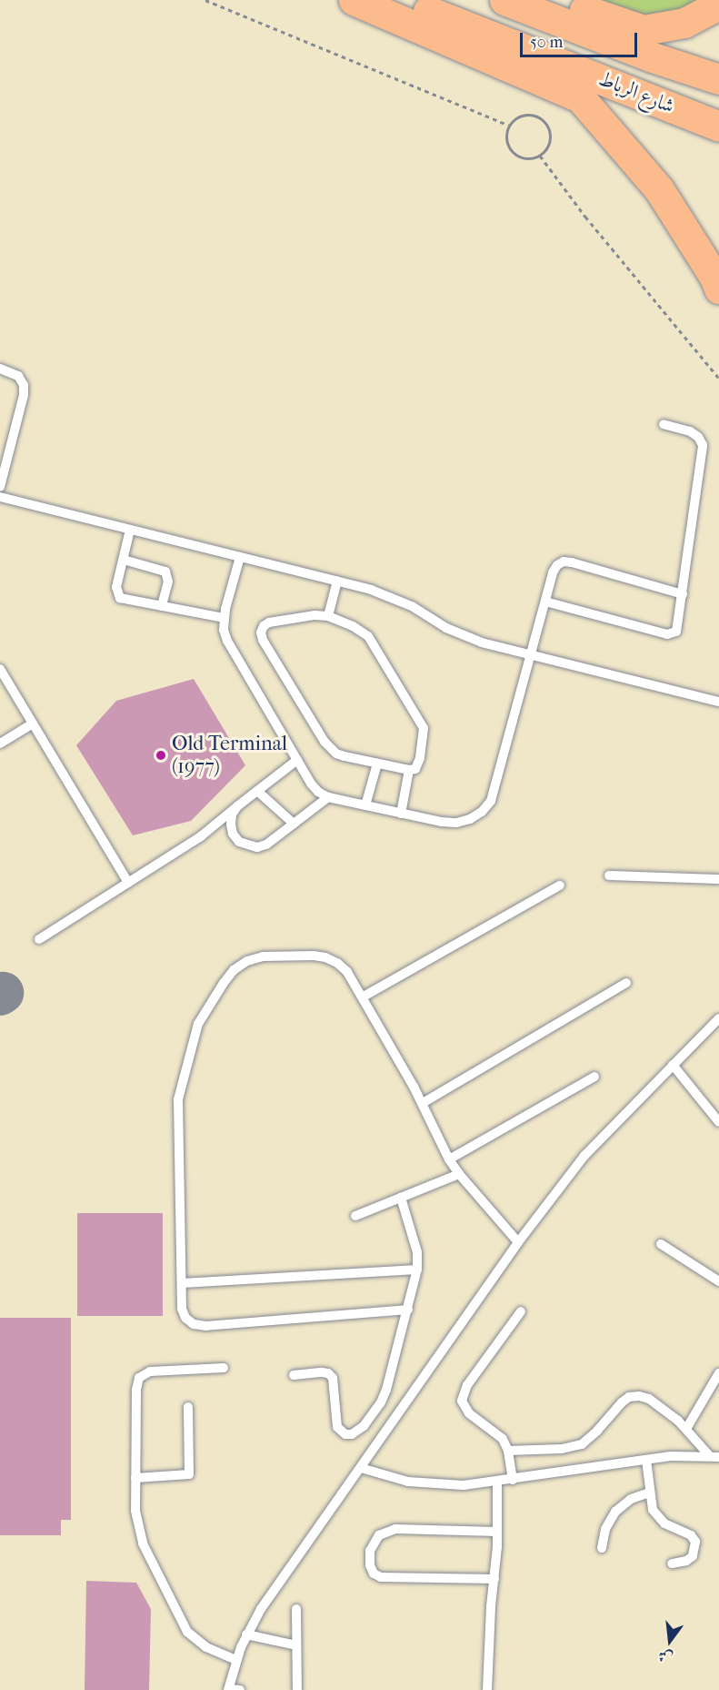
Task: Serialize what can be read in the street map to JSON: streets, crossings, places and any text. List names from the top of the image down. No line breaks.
{"streets":{"highway":["شارع الرباط"]},"places":["Old Terminal (1977)"],"scale_bar":"50 m","north":"bottom"}
